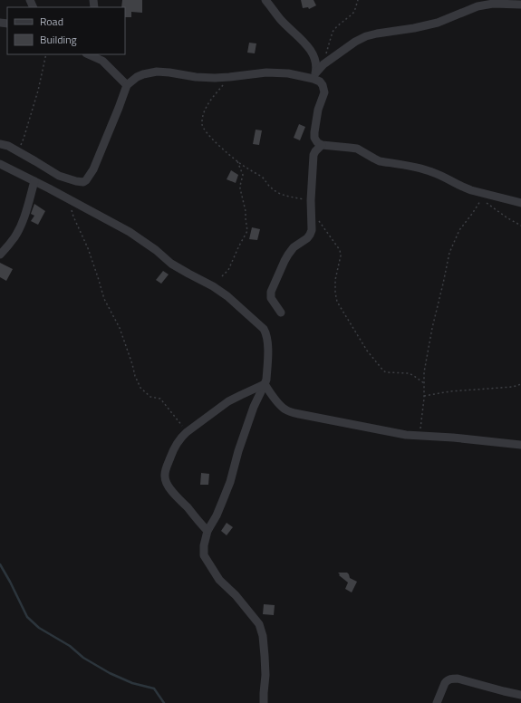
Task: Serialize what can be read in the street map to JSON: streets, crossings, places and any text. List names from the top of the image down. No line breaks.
{"legend":["Road","Building"]}
